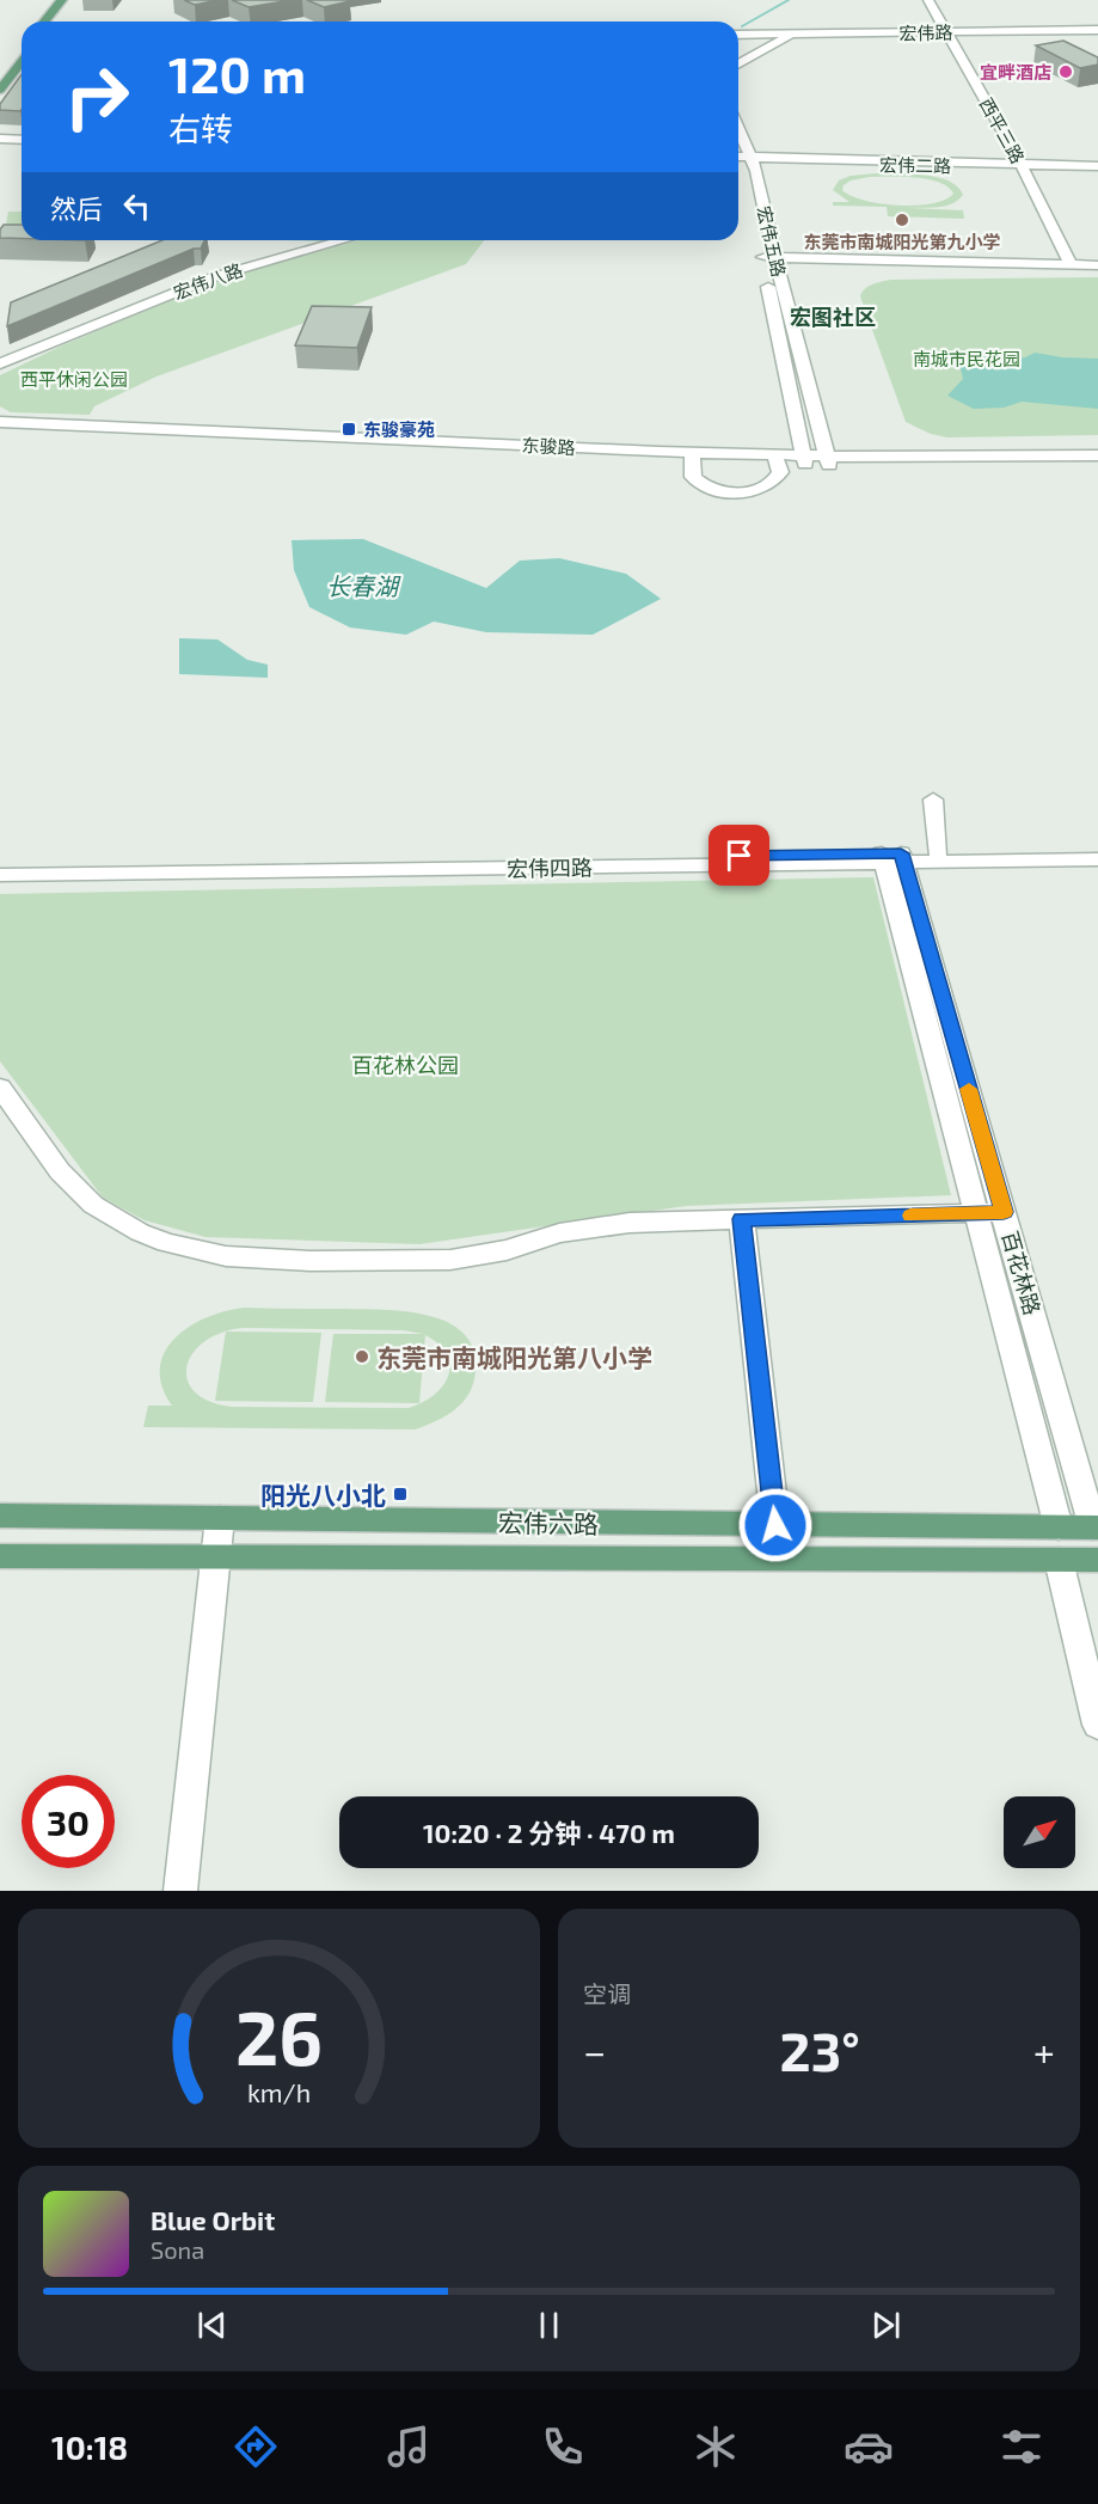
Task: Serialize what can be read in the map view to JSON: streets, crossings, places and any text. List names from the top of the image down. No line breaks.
{"streets":{"main road":["宏伟六路"],"street":["宏伟路","西平三路","宏伟二路","宏伟五路","宏伟八路","东骏路","宏伟四路","百花林路"]},"crossings":[["宏伟路","西平三路"],["西平三路","宏伟二路"],["宏伟二路","宏伟五路"],["宏伟五路","东骏路"],["宏伟四路","百花林路"],["百花林路","宏伟六路"]],"districts":["宏图社区"],"water":["长春湖"],"parks":["南城市民花园","西平休闲公园","百花林公园"],"places":{"other":["宜畔酒店","东莞市南城阳光第九小学","东莞市南城阳光第八小学"],"transit":["东骏豪苑","阳光八小北"]},"north":"top right","page":{"turn":["120 m","右转"],"then":"然后","limit":"30","trip":"10:20 · 2 分钟 · 470 m","tile":"空调","heat":["−","23°","+"],"song":["Blue Orbit","Sona"],"tabs":"10:18","gauge":["26","km/h"]}}
